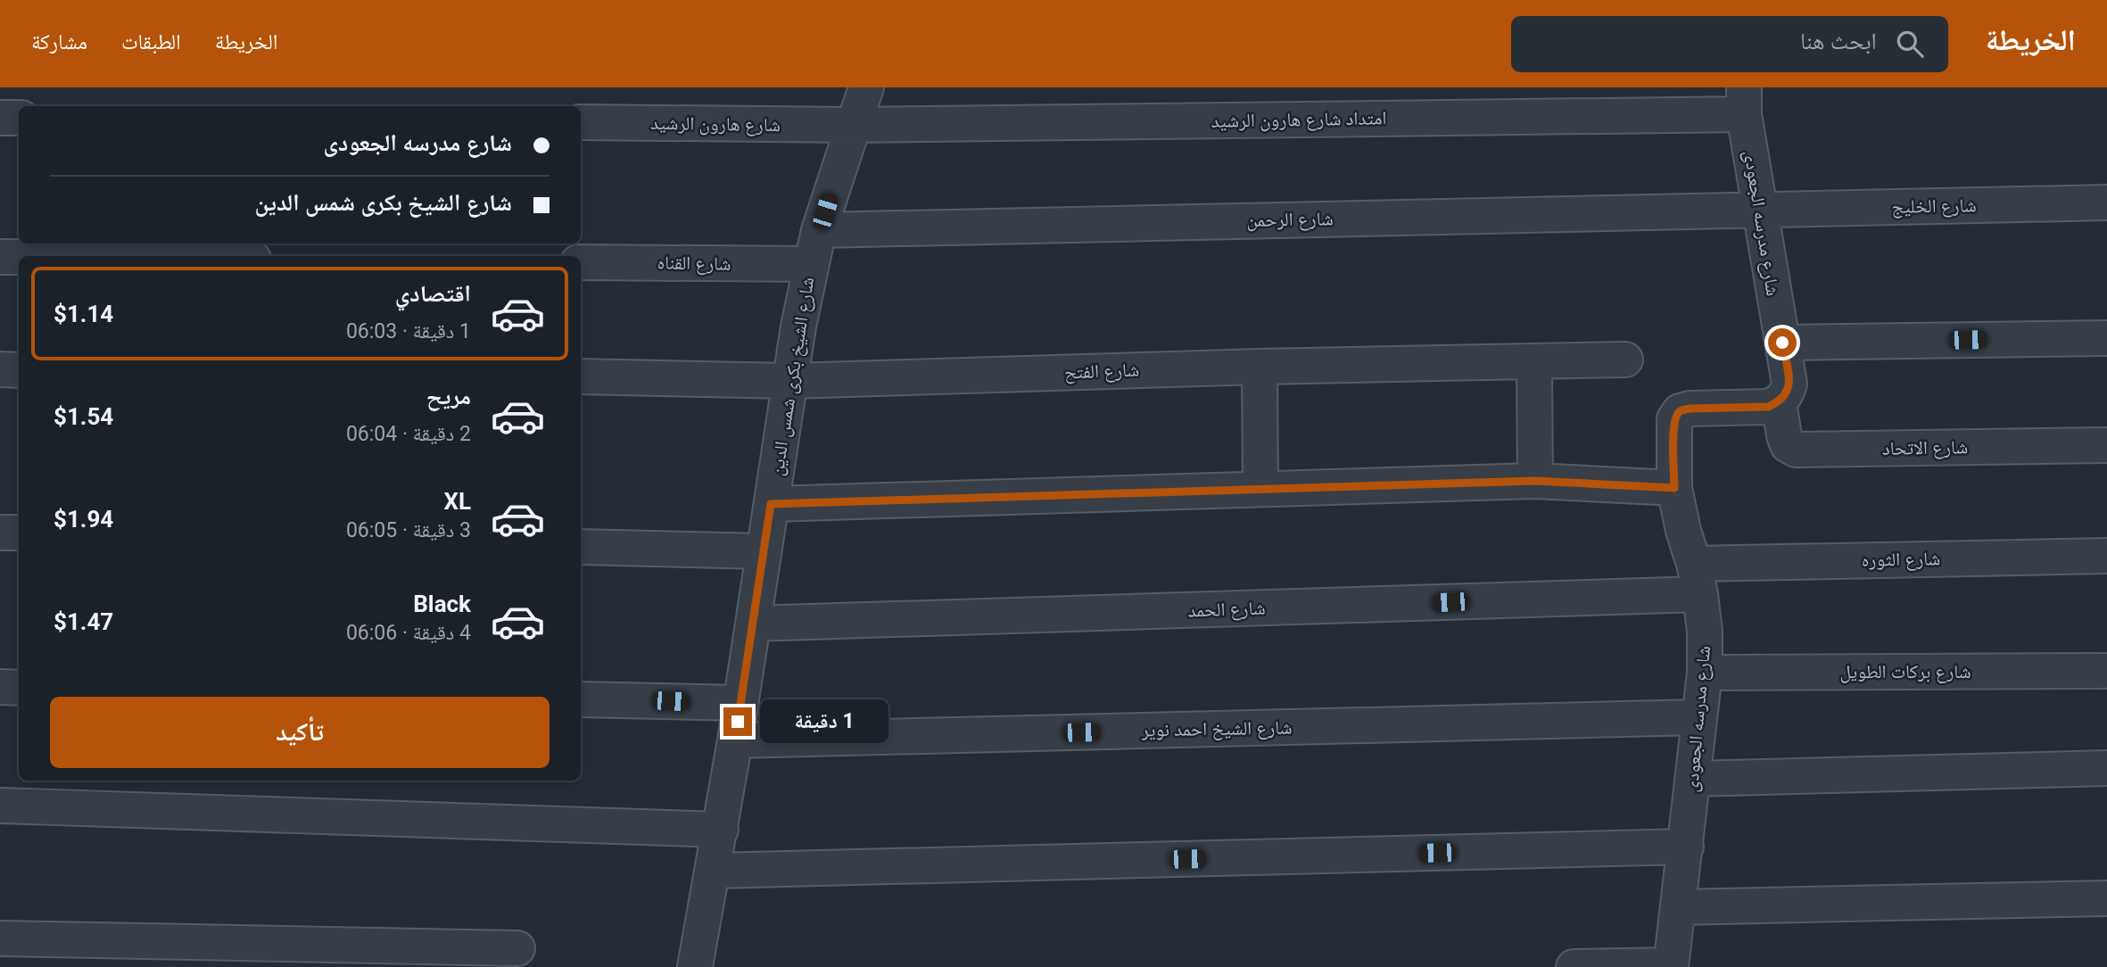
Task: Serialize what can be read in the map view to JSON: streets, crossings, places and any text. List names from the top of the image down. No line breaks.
{"streets":{"street":["امتداد شارع هارون الرشيد","شارع هارون الرشيد","شارع الخليج","شارع الرحمن","شارع مدرسه الجعودى","شارع القناه","شارع الفتح","شارع الشيخ بكرى شمس الدين","شارع الاتحاد","شارع الثوره","شارع الحمد","شارع بركات الطويل","شارع الشيخ احمد نوير"]},"crossings":[["امتداد شارع هارون الرشيد","شارع هارون الرشيد"],["امتداد شارع هارون الرشيد","شارع مدرسه الجعودى"],["امتداد شارع هارون الرشيد","شارع الشيخ بكرى شمس الدين"],["شارع هارون الرشيد","شارع الشيخ بكرى شمس الدين"],["شارع الخليج","شارع الرحمن"],["شارع الخليج","شارع مدرسه الجعودى"],["شارع الرحمن","شارع مدرسه الجعودى"],["شارع الرحمن","شارع الشيخ بكرى شمس الدين"],["شارع مدرسه الجعودى","شارع الاتحاد"],["شارع مدرسه الجعودى","شارع الثوره"],["شارع مدرسه الجعودى","شارع الحمد"],["شارع مدرسه الجعودى","شارع بركات الطويل"],["شارع مدرسه الجعودى","شارع الشيخ احمد نوير"],["شارع القناه","شارع الشيخ بكرى شمس الدين"],["شارع الفتح","شارع الشيخ بكرى شمس الدين"],["شارع الشيخ بكرى شمس الدين","شارع الحمد"],["شارع الشيخ بكرى شمس الدين","شارع الشيخ احمد نوير"],["شارع الثوره","شارع الحمد"]],"page":{"header":"الخريطة","search":"ابحث هنا","nav":["الخريطة","الطبقات","مشاركة"],"banner":["شارع مدرسه الجعودى","شارع الشيخ بكرى شمس الدين"],"list":[{"name":"اقتصادي","note":"1 دقيقة · 06:03","value":"$1.14"},{"name":"مريح","note":"2 دقيقة · 06:04","value":"$1.54"},{"name":"XL","note":"3 دقيقة · 06:05","value":"$1.94"},{"name":"Black","note":"4 دقيقة · 06:06","value":"$1.47"}],"buttons":"تأكيد","bubble":"1 دقيقة"}}
